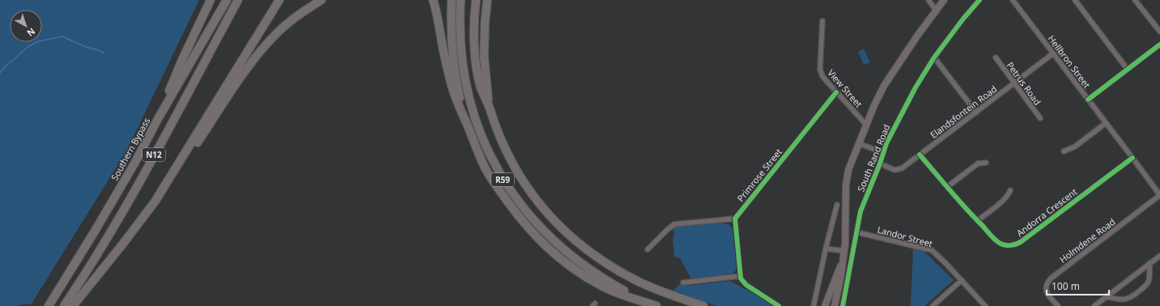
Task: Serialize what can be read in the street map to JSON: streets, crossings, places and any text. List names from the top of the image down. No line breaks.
{"streets":{"highway":["Southern Bypass","N12","R59"],"main road":["South Rand Road"],"street":["Hellbron Street","Petrus Road","View Street","Elandsfontein Road","Primrose Street","Andorra Crescent","Landor Street","Holmdene Road"]},"crossings":[["Hellbron Street","Elandsfontein Road"],["Hellbron Street","Andorra Crescent"],["Hellbron Street","Holmdene Road"],["Petrus Road","Elandsfontein Road"],["View Street","South Rand Road"],["View Street","Primrose Street"],["Elandsfontein Road","South Rand Road"],["Elandsfontein Road","Andorra Crescent"],["South Rand Road","Landor Street"]],"scale_bar":"100 m","north":"bottom right"}
